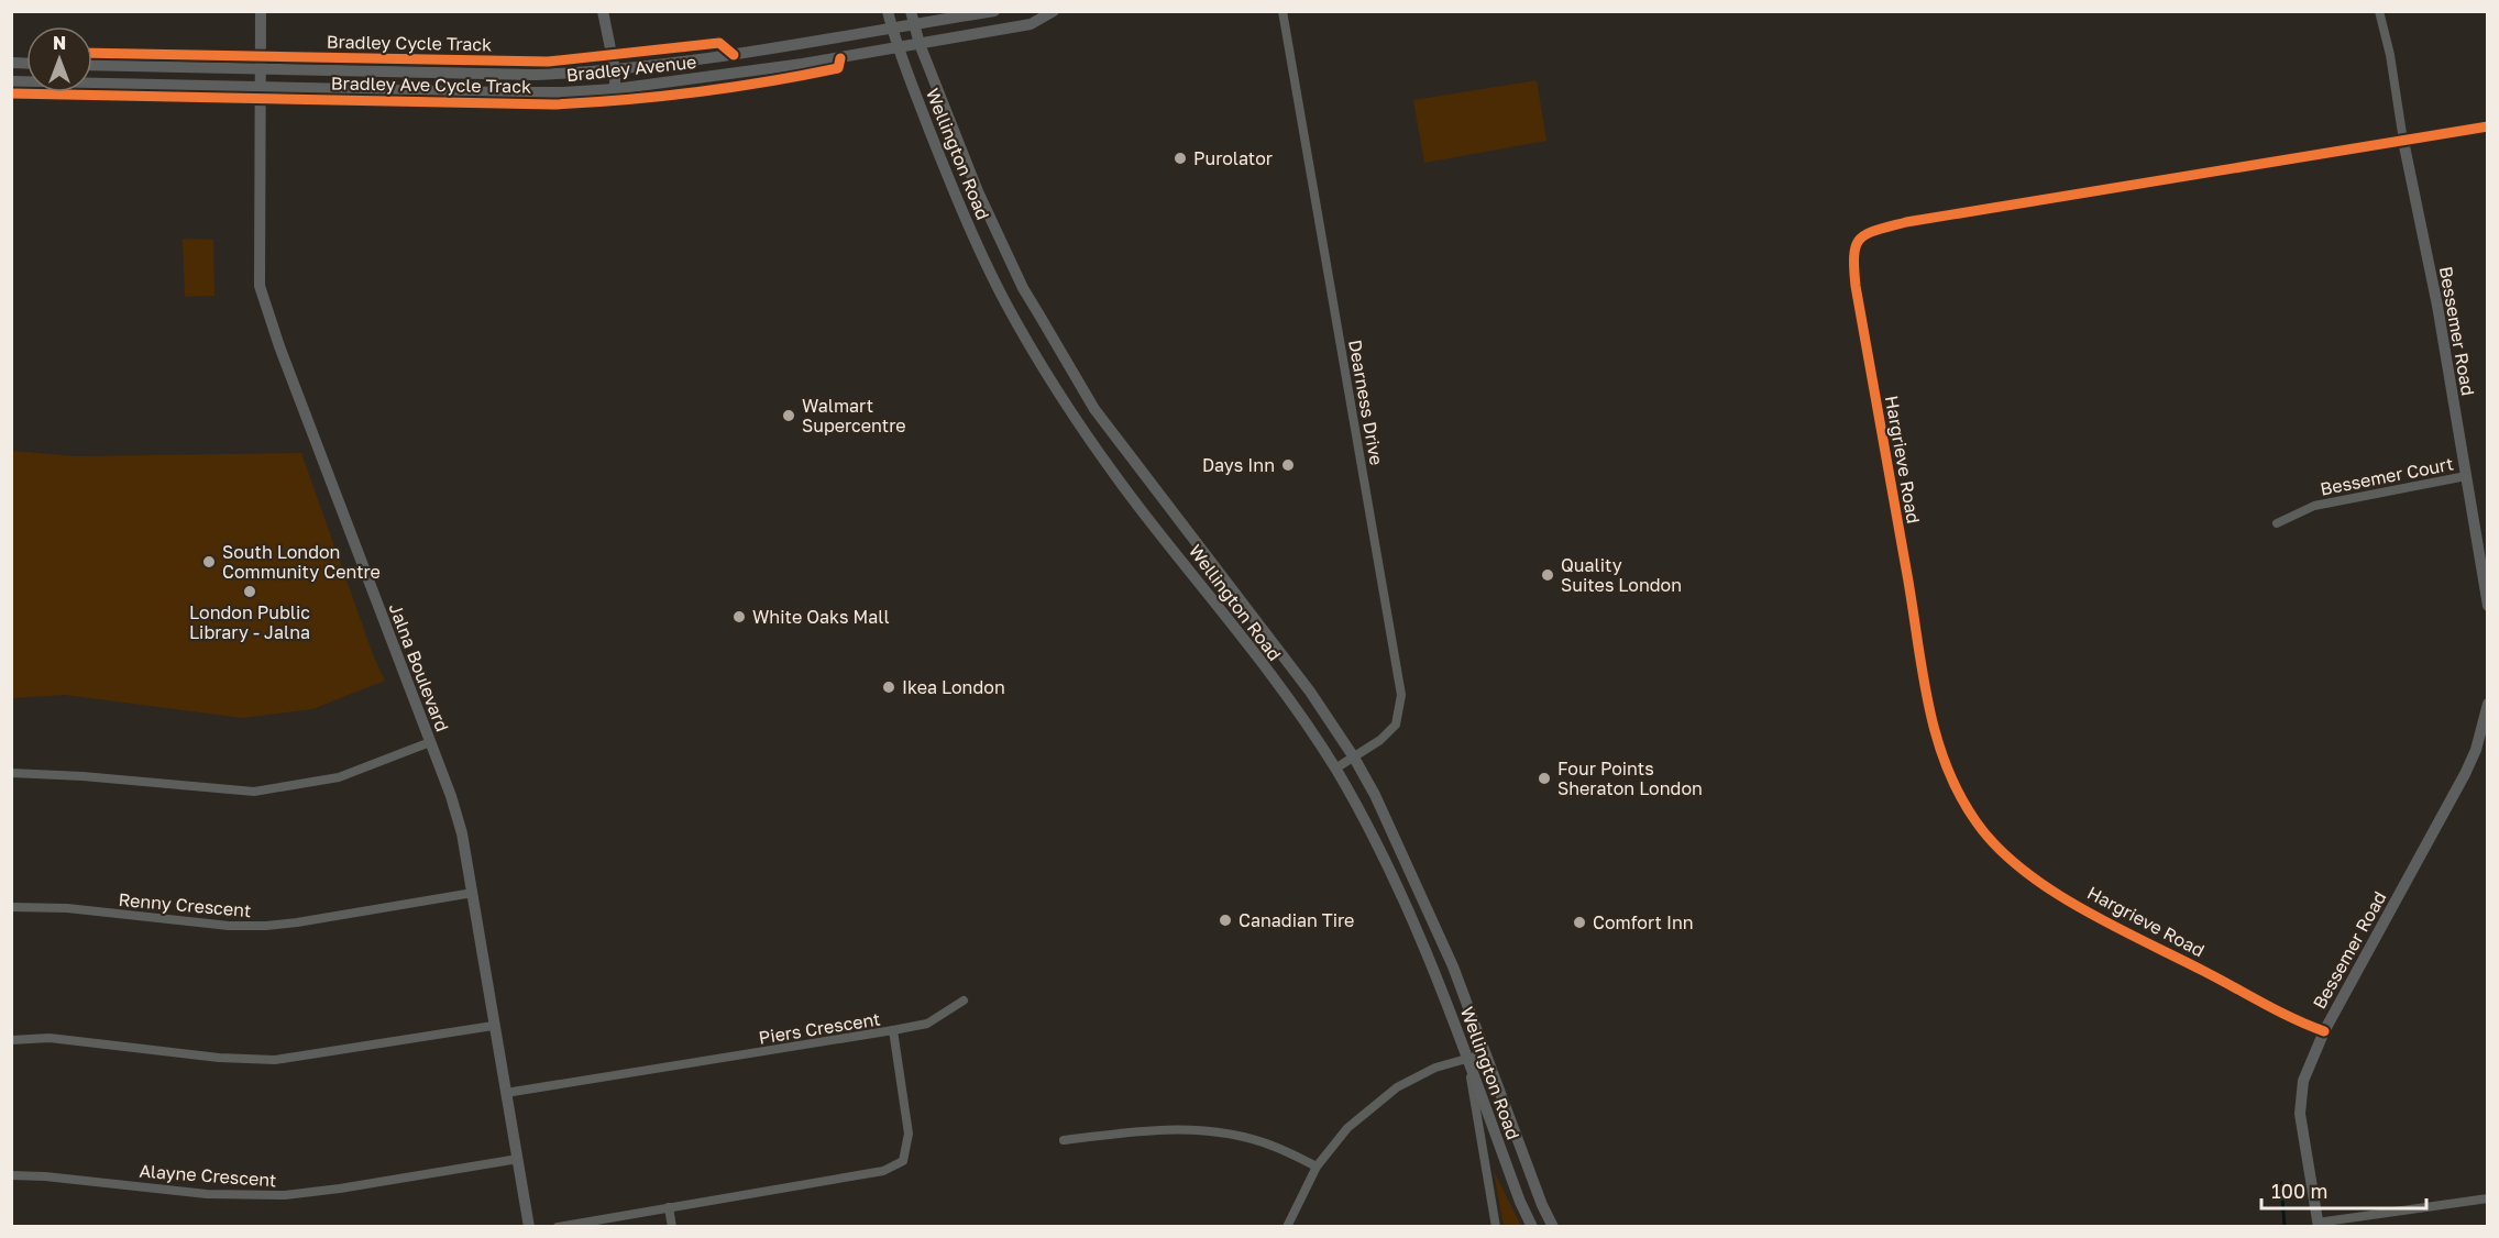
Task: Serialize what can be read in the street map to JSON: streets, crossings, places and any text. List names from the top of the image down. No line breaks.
{"streets":{"main road":["Bradley Avenue","Wellington Road","Bessemer Road","Jalna Boulevard"],"street":["Dearness Drive","Hargrieve Road","Bessemer Court","Renny Crescent","Piers Crescent","Alayne Crescent"],"cycle path":["Bradley Cycle Track","Bradley Ave Cycle Track"]},"crossings":[["Bradley Avenue","Wellington Road"],["Bradley Avenue","Jalna Boulevard"],["Wellington Road","Dearness Drive"],["Bessemer Road","Hargrieve Road"],["Bessemer Road","Bessemer Court"],["Jalna Boulevard","Renny Crescent"],["Jalna Boulevard","Piers Crescent"],["Jalna Boulevard","Alayne Crescent"]],"places":["Purolator","Walmart Supercentre","Days Inn","South London Community Centre","Quality Suites London","London Public Library - Jalna","White Oaks Mall","Ikea London","Four Points Sheraton London","Canadian Tire","Comfort Inn"],"scale_bar":"100 m","north":"top"}
